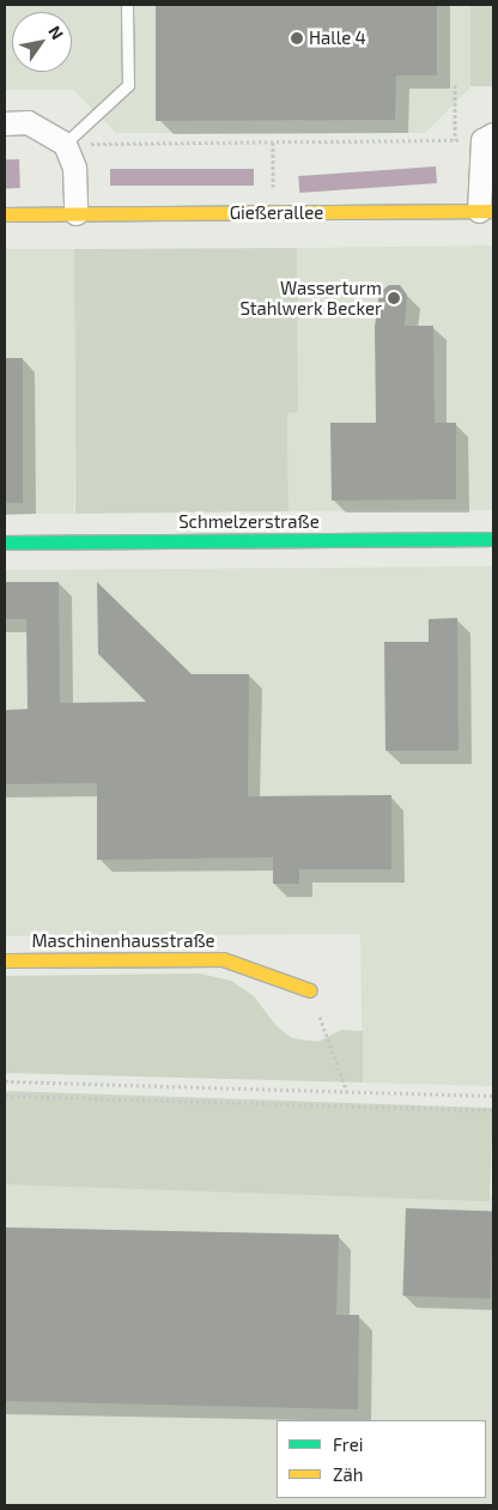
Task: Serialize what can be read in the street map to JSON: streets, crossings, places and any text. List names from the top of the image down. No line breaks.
{"streets":{"street":["Gießerallee","Schmelzerstraße","Maschinenhausstraße"]},"places":["Halle 4","Wasserturm Stahlwerk Becker"],"legend":["Frei","Zäh"],"north":"top right"}
